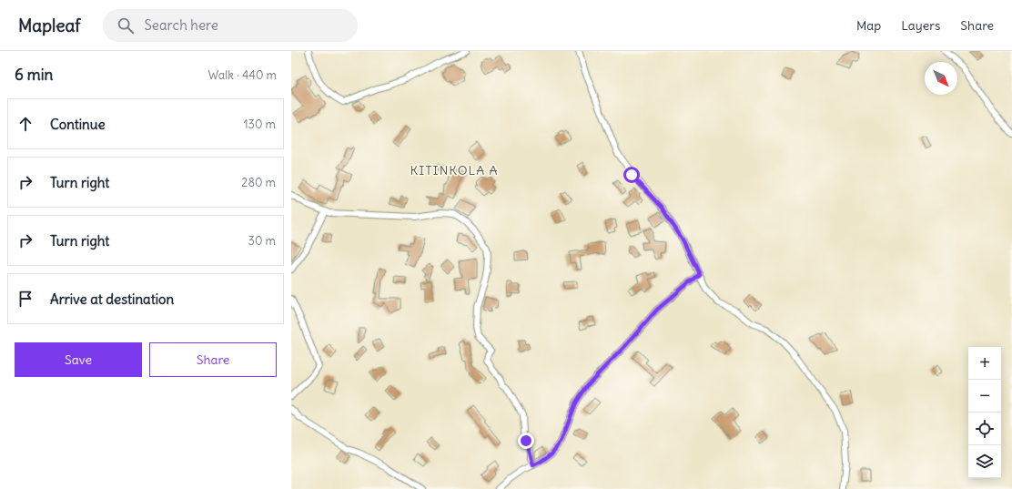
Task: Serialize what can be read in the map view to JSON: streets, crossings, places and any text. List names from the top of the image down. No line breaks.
{"districts":["KITINKOLA A"],"north":"bottom right","page":{"header":"Mapleaf","search":"Search here","nav":["Map","Layers","Share"],"heading":["6 min","Walk · 440 m"],"list":[["Continue","130 m"],["Turn right","280 m"],["Turn right","30 m"],"Arrive at destination"],"buttons":["Save","Share"],"map_buttons":["+","−"]}}
